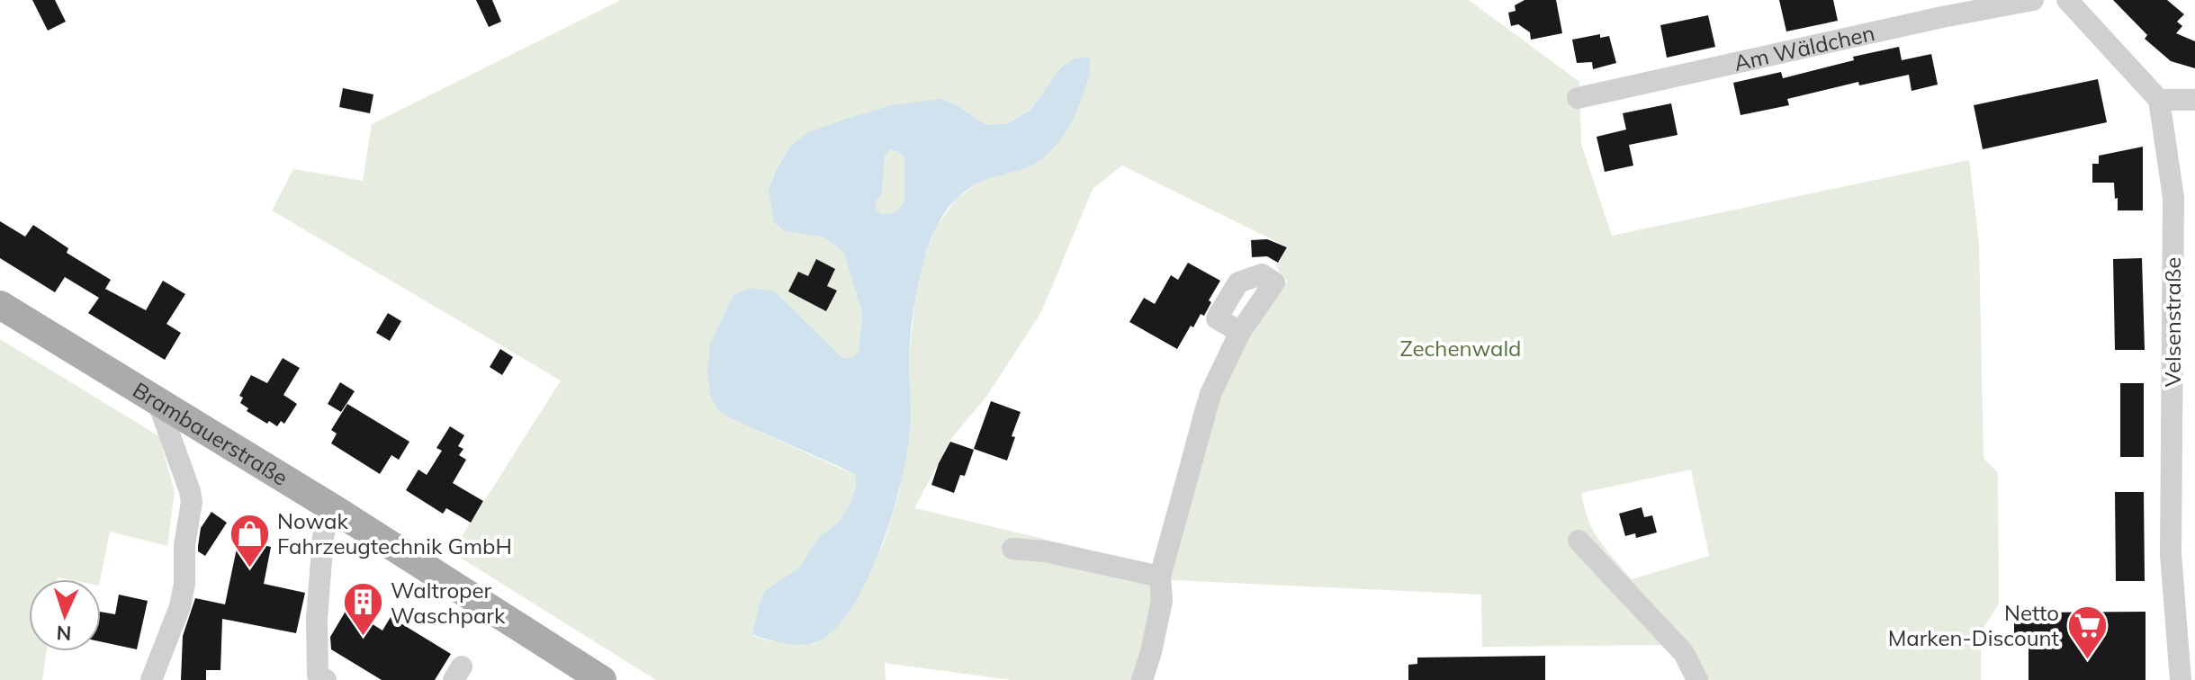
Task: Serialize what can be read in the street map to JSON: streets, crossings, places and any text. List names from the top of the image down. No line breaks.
{"streets":{"main road":["Brambauerstraße"],"street":["Am Wäldchen","Velsenstraße"]},"parks":["Zechenwald"],"places":{"shop":["Nowak Fahrzeugtechnik GmbH"],"building":["Waltroper Waschpark"],"supermarket":["Netto Marken-Discount"]},"north":"bottom"}
